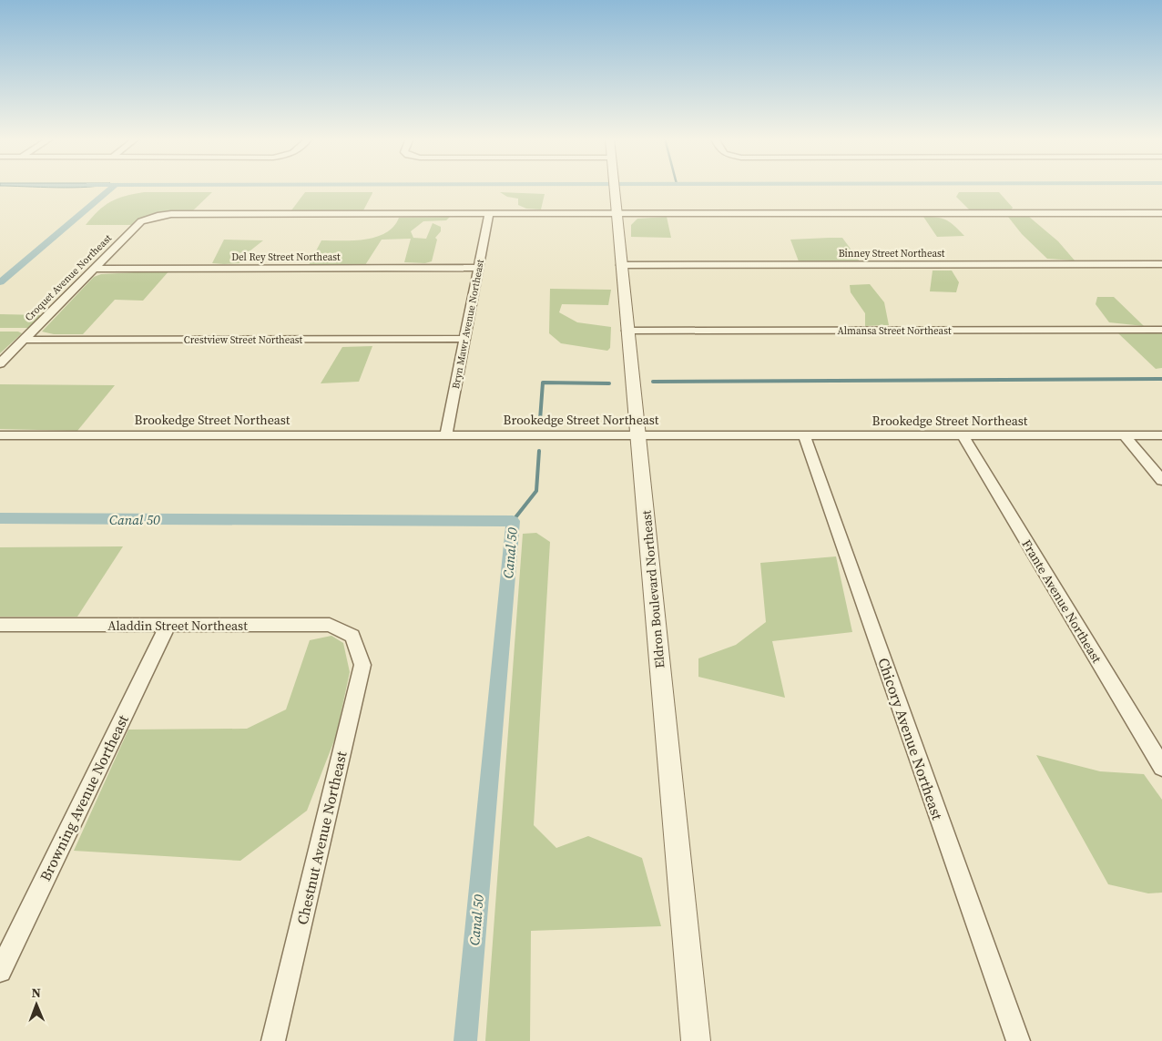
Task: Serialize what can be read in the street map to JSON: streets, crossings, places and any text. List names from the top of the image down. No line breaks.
{"streets":{"street":["Binney Street Northeast","Del Rey Street Northeast","Croquet Avenue Northeast","Bryn Mawr Avenue Northeast","Almansa Street Northeast","Crestview Street Northeast","Brookedge Street Northeast","Eldron Boulevard Northeast","Frante Avenue Northeast","Aladdin Street Northeast","Chicory Avenue Northeast","Browning Avenue Northeast","Chestnut Avenue Northeast"]},"crossings":[["Binney Street Northeast","Eldron Boulevard Northeast"],["Del Rey Street Northeast","Croquet Avenue Northeast"],["Del Rey Street Northeast","Bryn Mawr Avenue Northeast"],["Croquet Avenue Northeast","Bryn Mawr Avenue Northeast"],["Croquet Avenue Northeast","Crestview Street Northeast"],["Bryn Mawr Avenue Northeast","Crestview Street Northeast"],["Bryn Mawr Avenue Northeast","Brookedge Street Northeast"],["Almansa Street Northeast","Eldron Boulevard Northeast"],["Brookedge Street Northeast","Eldron Boulevard Northeast"],["Brookedge Street Northeast","Frante Avenue Northeast"],["Brookedge Street Northeast","Chicory Avenue Northeast"],["Aladdin Street Northeast","Browning Avenue Northeast"],["Aladdin Street Northeast","Chestnut Avenue Northeast"]],"water":["Canal 50"],"north":"top"}
